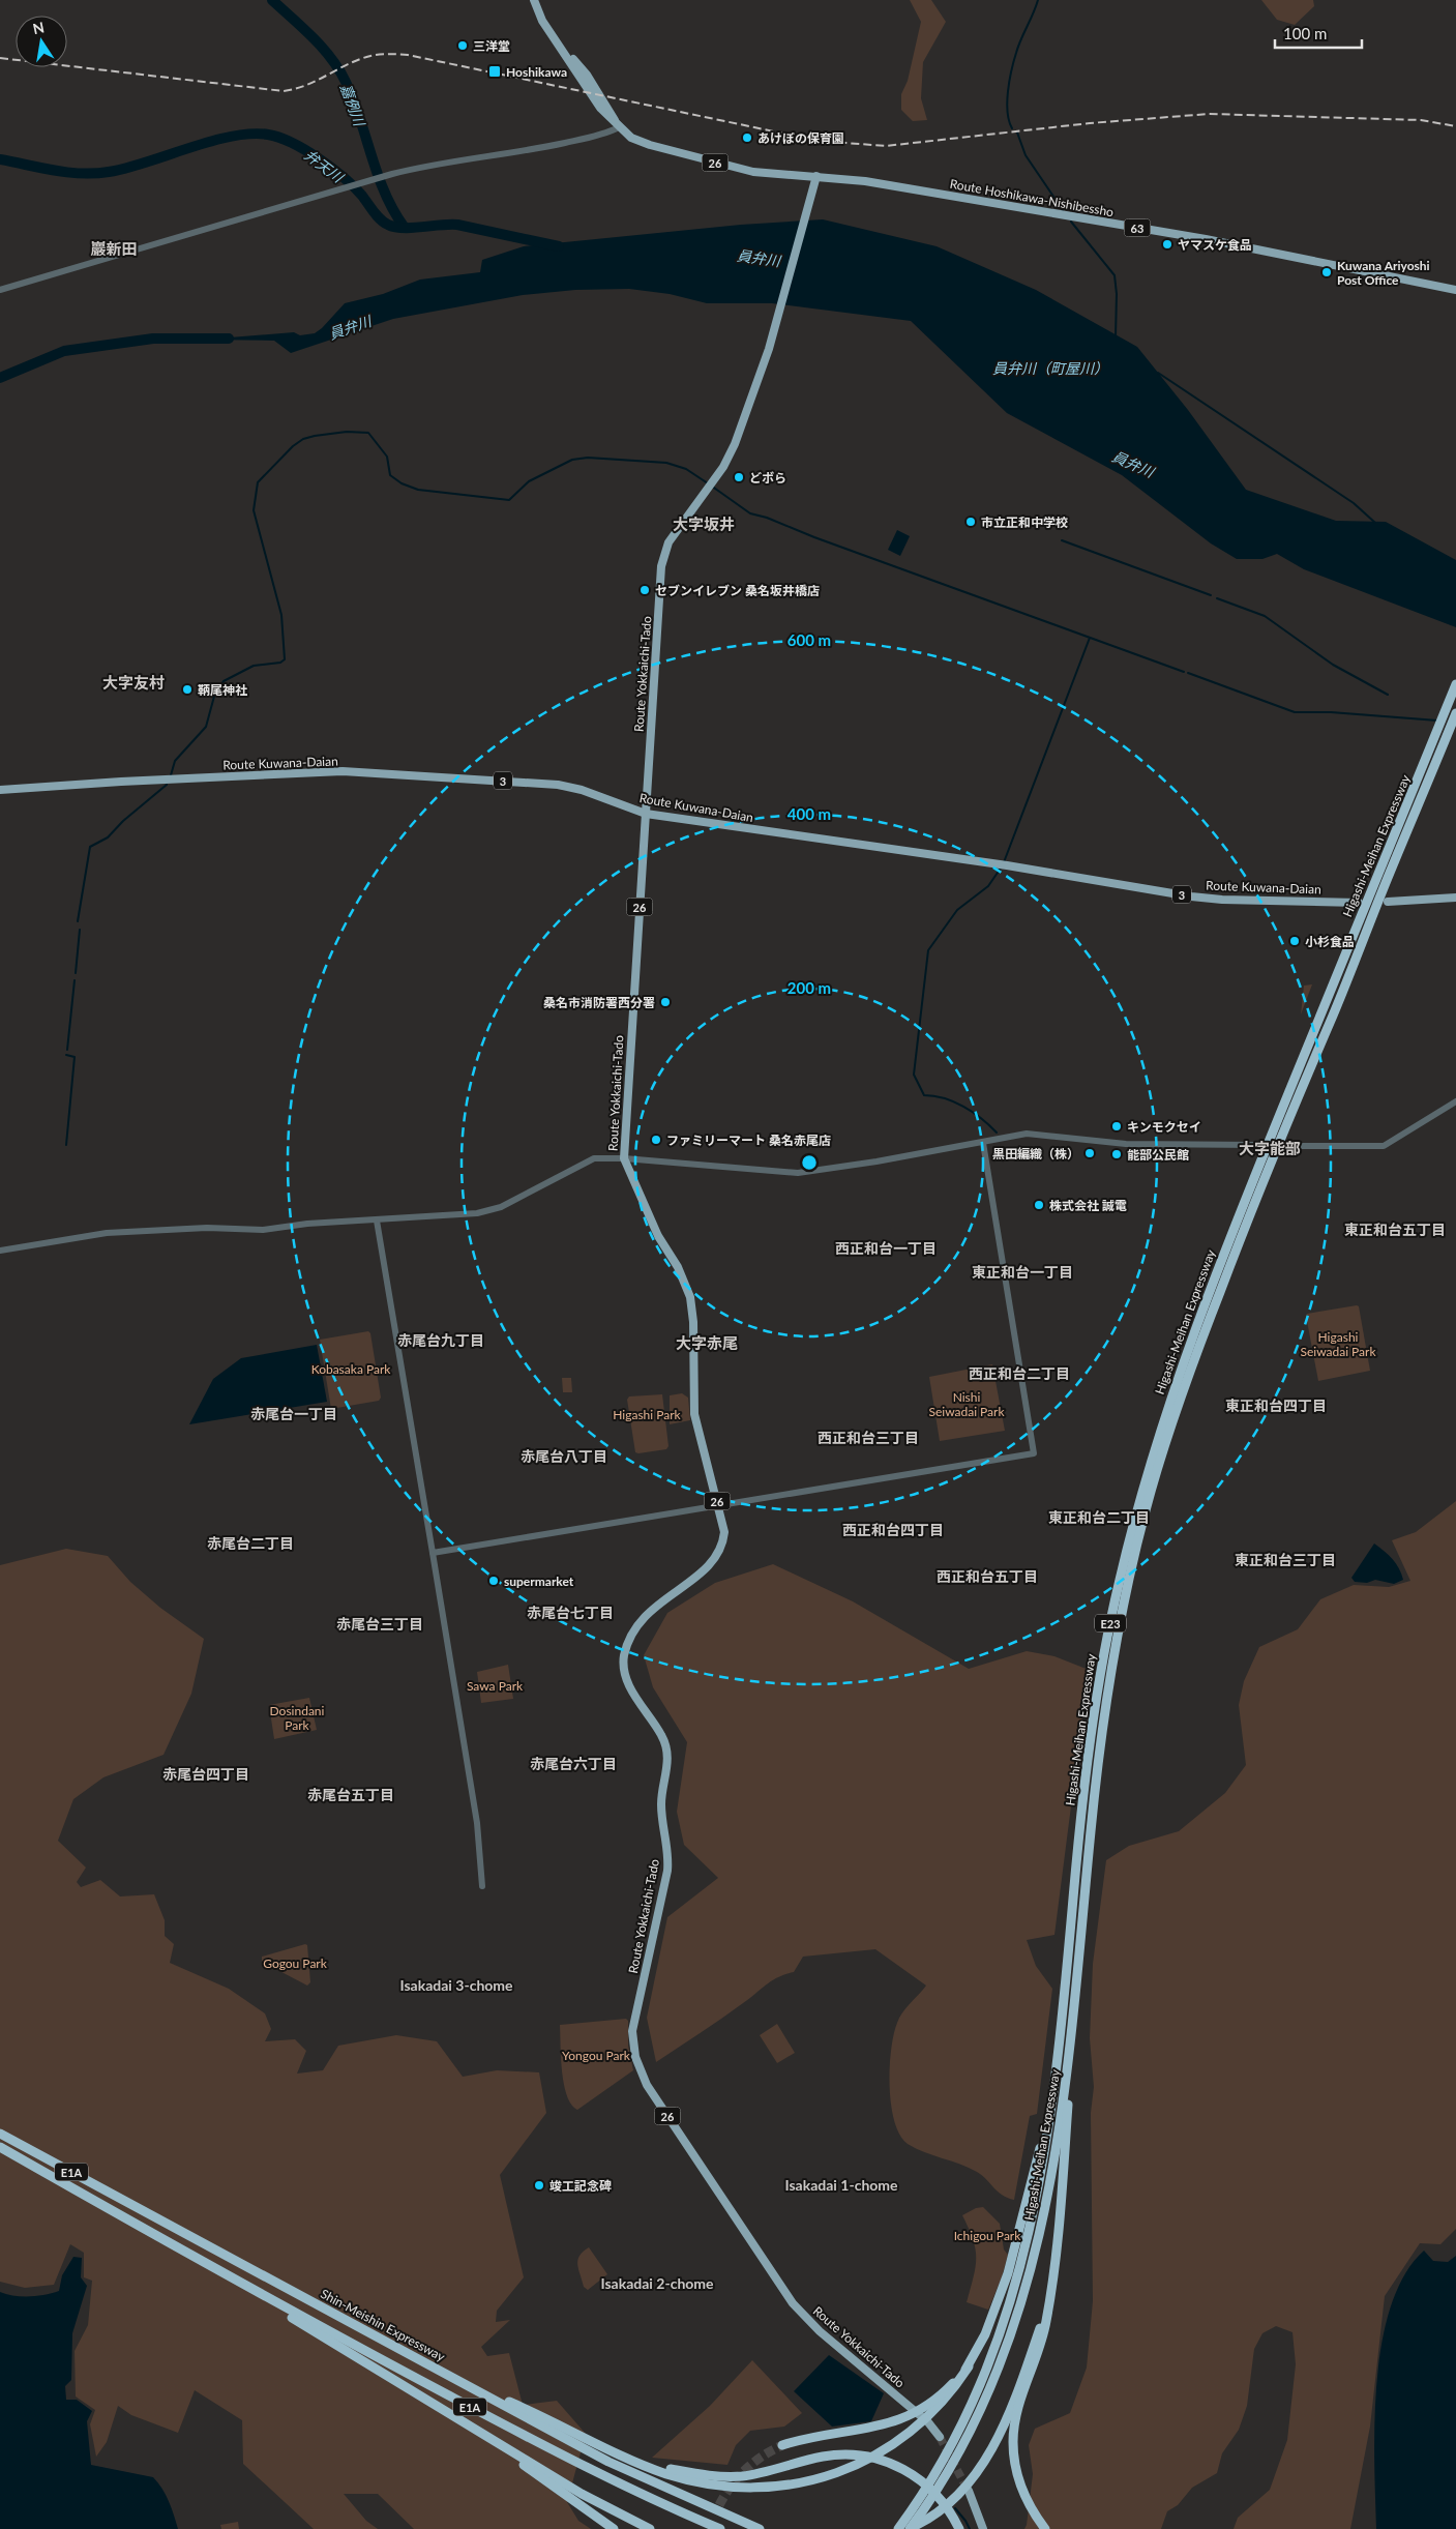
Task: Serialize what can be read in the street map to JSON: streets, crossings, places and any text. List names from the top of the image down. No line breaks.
{"streets":{"highway":["Higashi-Meihan Expressway","E23","E1A","Shin-Meishin Expressway"],"main road":["26","Route Hoshikawa-Nishibessho","63","Route Yokkaichi-Tado","Route Kuwana-Daian","3"]},"crossings":[["26","Route Hoshikawa-Nishibessho"],["26","Route Yokkaichi-Tado"],["Route Hoshikawa-Nishibessho","Route Yokkaichi-Tado"],["Route Yokkaichi-Tado","Route Kuwana-Daian"]],"districts":["巖新田","大字坂井","大字友村","大字能部","東正和台五丁目","西正和台一丁目","東正和台一丁目","赤尾台九丁目","大字赤尾","西正和台二丁目","東正和台四丁目","赤尾台一丁目","西正和台三丁目","赤尾台八丁目","東正和台二丁目","西正和台四丁目","赤尾台二丁目","東正和台三丁目","西正和台五丁目","赤尾台七丁目","赤尾台三丁目","赤尾台六丁目","赤尾台四丁目","赤尾台五丁目","Isakadai 3-chome","Isakadai 1-chome","Isakadai 2-chome"],"water":["嘉例川","弁天川","員弁川","員弁川（町屋川）"],"parks":["Higashi Seiwadai Park","Kobasaka Park","Nishi Seiwadai Park","Higashi Park","Sawa Park","Dosindani Park","Gogou Park","Yongou Park","Ichigou Park"],"places":{"other":["三洋堂","あけぼの保育園","ヤマスケ食品","Kuwana Ariyoshi Post Office","どボら","市立正和中学校","セブンイレブン 桑名坂井橋店","鞆尾神社","小杉食品","桑名市消防署西分署","キンモクセイ","ファミリーマート 桑名赤尾店","黒田編織（株）","能部公民館","株式会社 誠電","supermarket","竣工記念碑"],"transit":["Hoshikawa"]},"scale_bar":"100 m","north":"top","rings":["600 m","400 m","200 m"]}
